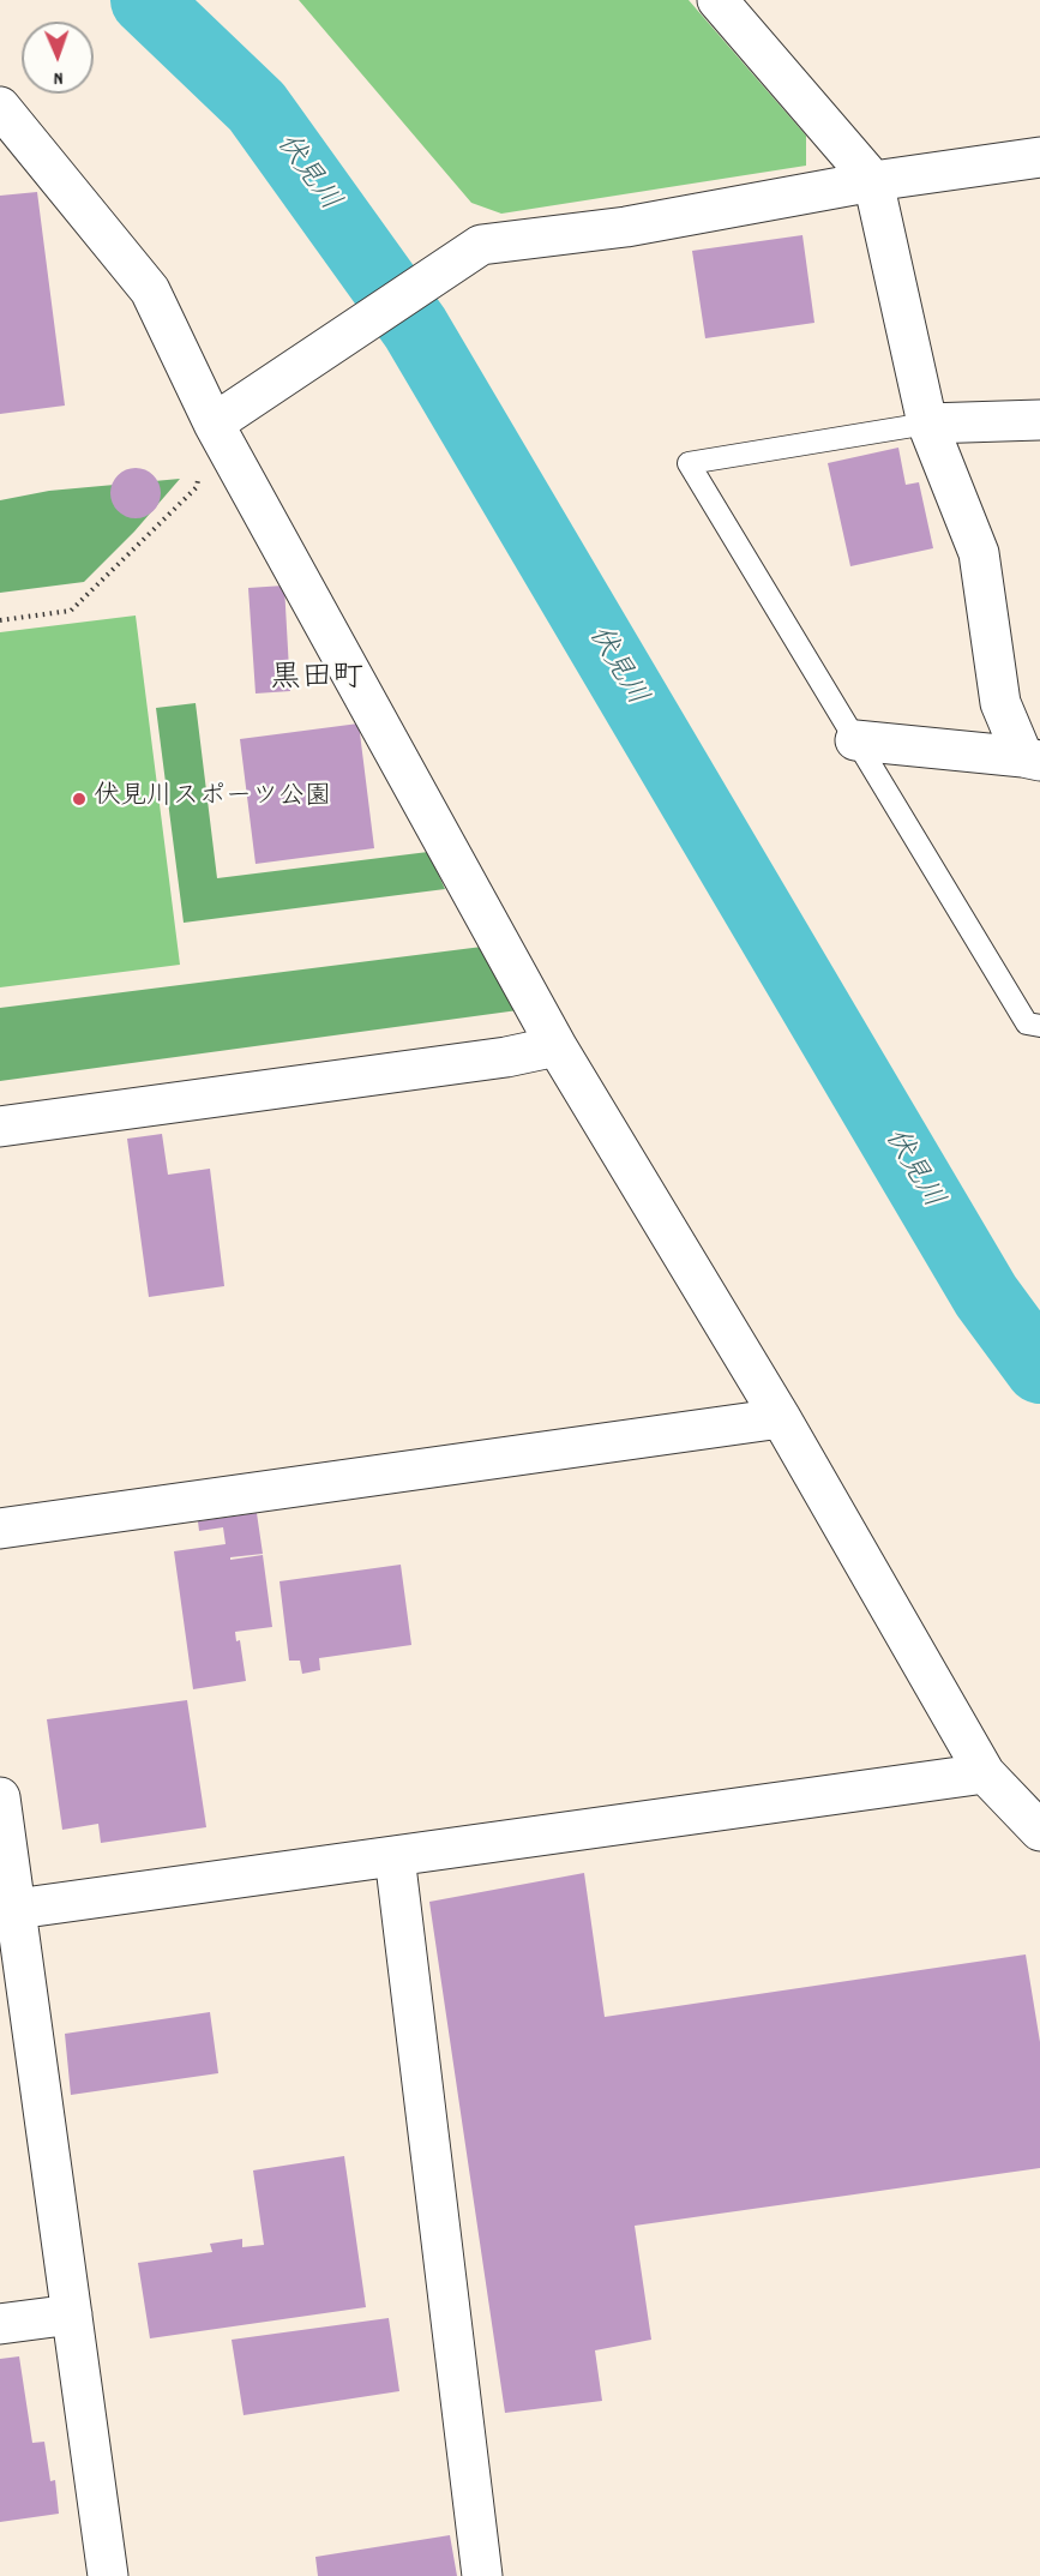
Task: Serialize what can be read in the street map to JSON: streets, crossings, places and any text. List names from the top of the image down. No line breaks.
{"districts":["黒田町"],"water":["伏見川"],"places":["伏見川スポーツ公園"],"north":"bottom"}
